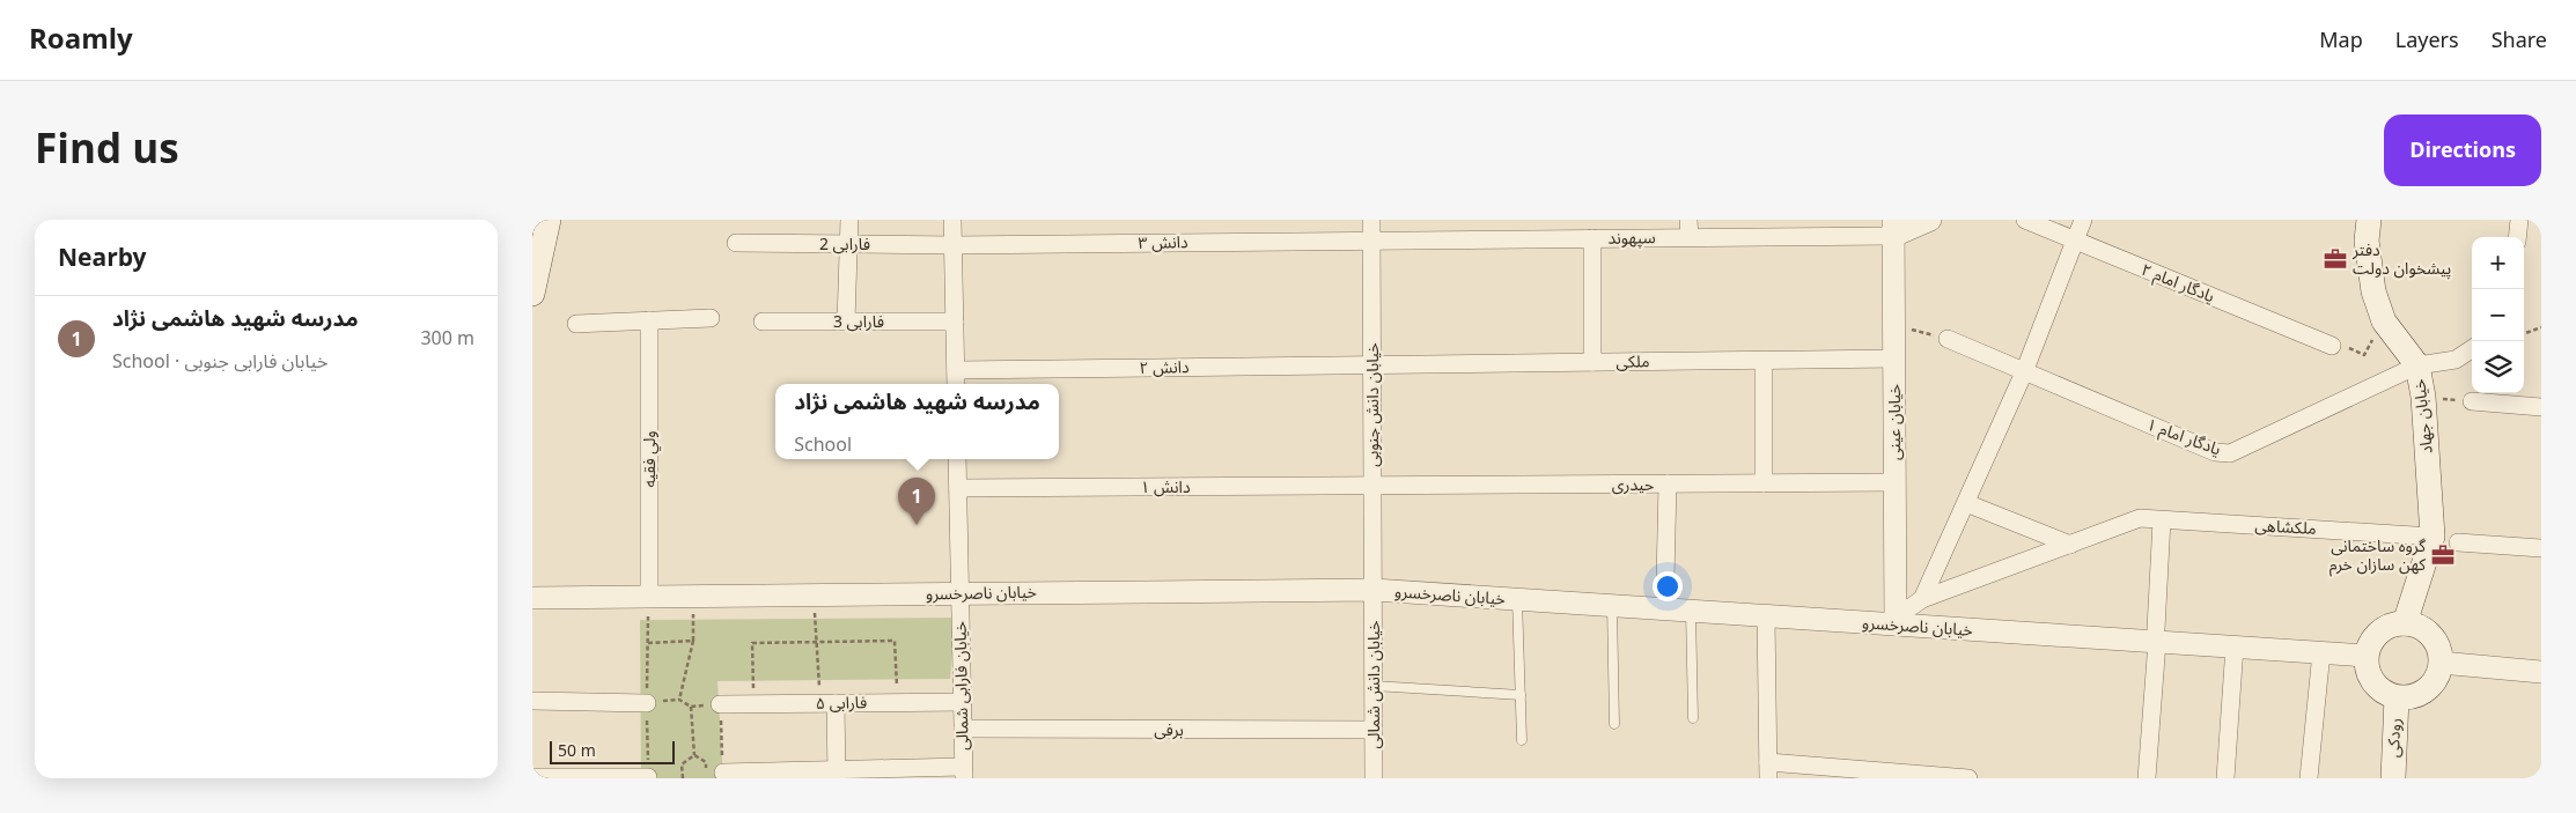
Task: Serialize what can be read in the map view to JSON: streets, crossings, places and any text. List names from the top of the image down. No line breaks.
{"streets":{"main road":["خیابان جهاد","رودکی"],"street":["سپهوند","دانش ۳","فارابی 2","یادگار امام ۲","فارابی 3","ملکی","دانش ۲","خیابان دانش جنوبی","خیابان عینی","یادگار امام ۱","ولي فقيه","حیدری","دانش ۱","ملکشاهی","خیابان ناصرخسرو","خیابان دانش شمالی","خیابان فارابی شمالی","فارابی ۵","برفی"]},"crossings":[["سپهوند","دانش ۳"],["سپهوند","خیابان دانش جنوبی"],["سپهوند","خیابان عینی"],["دانش ۳","فارابی 2"],["دانش ۳","خیابان دانش جنوبی"],["ملکی","دانش ۲"],["ملکی","خیابان دانش جنوبی"],["ملکی","خیابان عینی"],["دانش ۲","خیابان دانش جنوبی"],["خیابان دانش جنوبی","حیدری"],["خیابان دانش جنوبی","دانش ۱"],["خیابان دانش جنوبی","خیابان ناصرخسرو"],["خیابان دانش جنوبی","خیابان دانش شمالی"],["خیابان جهاد","یادگار امام ۱"],["خیابان جهاد","ملکشاهی"],["خیابان جهاد","خیابان ناصرخسرو"],["خیابان جهاد","رودکی"],["خیابان عینی","حیدری"],["خیابان عینی","خیابان ناصرخسرو"],["ولي فقيه","خیابان ناصرخسرو"],["حیدری","دانش ۱"],["دانش ۱","خیابان فارابی شمالی"],["خیابان ناصرخسرو","خیابان دانش شمالی"],["خیابان ناصرخسرو","خیابان فارابی شمالی"],["خیابان ناصرخسرو","رودکی"],["خیابان دانش شمالی","برفی"],["خیابان فارابی شمالی","فارابی ۵"],["خیابان فارابی شمالی","برفی"]],"places":{"office":["دفتر پیشخوان دولت","گروه ساختمانی کهن سازان خرم"]},"scale_bar":"50 m","page":{"header":"Roamly","nav":["Map","Layers","Share"],"title":"Find us","buttons":"Directions","heading":"Nearby","map_buttons":["+","−"],"list":[{"mark":"1","name":"مدرسه شهید ه‍اشمی نژاد","note":"School · خیابان فارابی جنوبی","value":"300 m"}],"popup":["مدرسه شهید ه‍اشمی نژاد","School"],"pins":"1","scale":"50 m"}}
